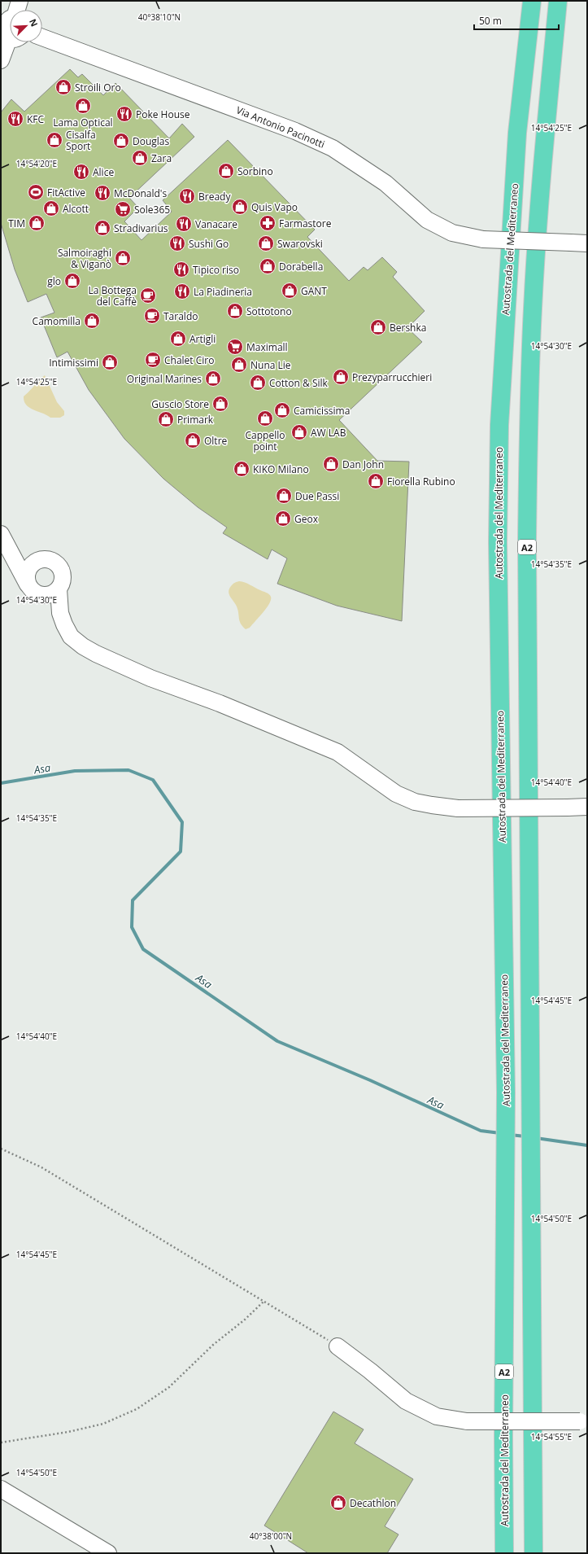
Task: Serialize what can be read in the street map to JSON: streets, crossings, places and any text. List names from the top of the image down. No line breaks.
{"streets":{"highway":["Autostrada del Mediterraneo","A2"],"street":["Via Antonio Pacinotti"]},"water":["Asa"],"places":{"shop":["Stroili Oro","Lama Optical","Cisalfa Sport","Douglas","Zara","Sorbino","Quis Vapo","Alcott","TIM","Stradivarius","Swarovski","Salmoiraghi & Viganò","Dorabella","glo","GANT","Sottotono","Camomilla","Bershka","Artigli","Intimissimi","Nuna Lie","Prezyparrucchieri","Original Marines","Cotton & Silk","Guscio Store","Camicissima","Cappello point","Primark","AW LAB","Oltre","Dan John","KIKO Milano","Fiorella Rubino","Due Passi","Geox","Decathlon"],"restaurant":["Poke House","KFC","Alice","McDonald's","Bready","Vanacare","Sushi Go","Tipico riso","La Piadineria"],"sports":["FitActive"],"supermarket":["Sole365","Maximall"],"pharmacy":["Farmastore"],"cafe":["La Bottega del Caffè","Taraldo","Chalet Ciro"]},"scale_bar":"50 m","north":"top right","coordinates":["40°38'10\"N","14°54'25\"E","14°54'20\"E","14°54'30\"E","14°54'35\"E","14°54'40\"E","14°54'45\"E","14°54'50\"E","14°54'55\"E","40°38'00\"N"]}
